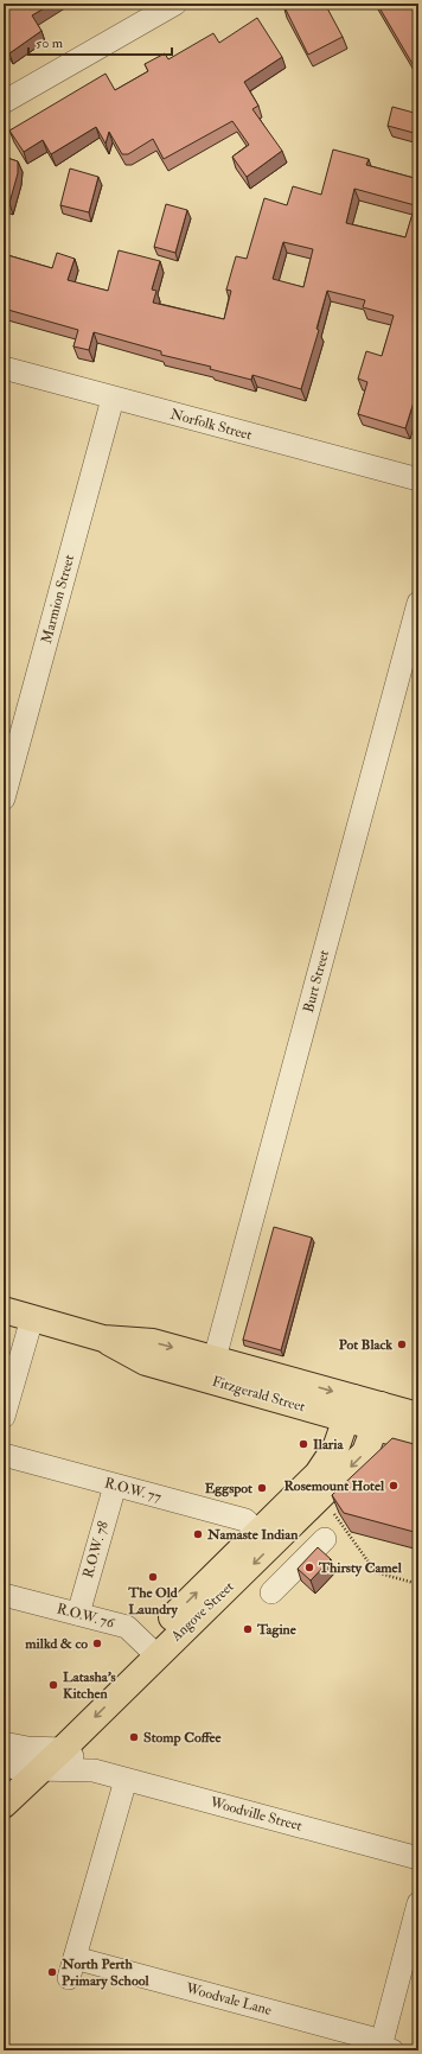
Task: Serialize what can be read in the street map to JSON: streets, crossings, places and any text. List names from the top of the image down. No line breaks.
{"streets":{"main road":["Fitzgerald Street","Angove Street"],"street":["Norfolk Street","Marmion Street","Burt Street","R.O.W. 77","R.O.W. 78","R.O.W. 76","Woodville Street","Woodvale Lane"]},"crossings":[["Norfolk Street","Marmion Street"],["Burt Street","Fitzgerald Street"],["Fitzgerald Street","Angove Street"],["R.O.W. 77","R.O.W. 78"],["R.O.W. 77","Angove Street"],["R.O.W. 78","R.O.W. 76"],["Angove Street","R.O.W. 76"],["Angove Street","Woodville Street"],["Woodville Street","Woodvale Lane"]],"places":["Pot Black","Ilaria","Rosemount Hotel","Eggspot","Namaste Indian","Thirsty Camel","The Old Laundry","Tagine","milkd & co","Latasha's Kitchen","Stomp Coffee","North Perth Primary School"],"scale_bar":"50 m"}
